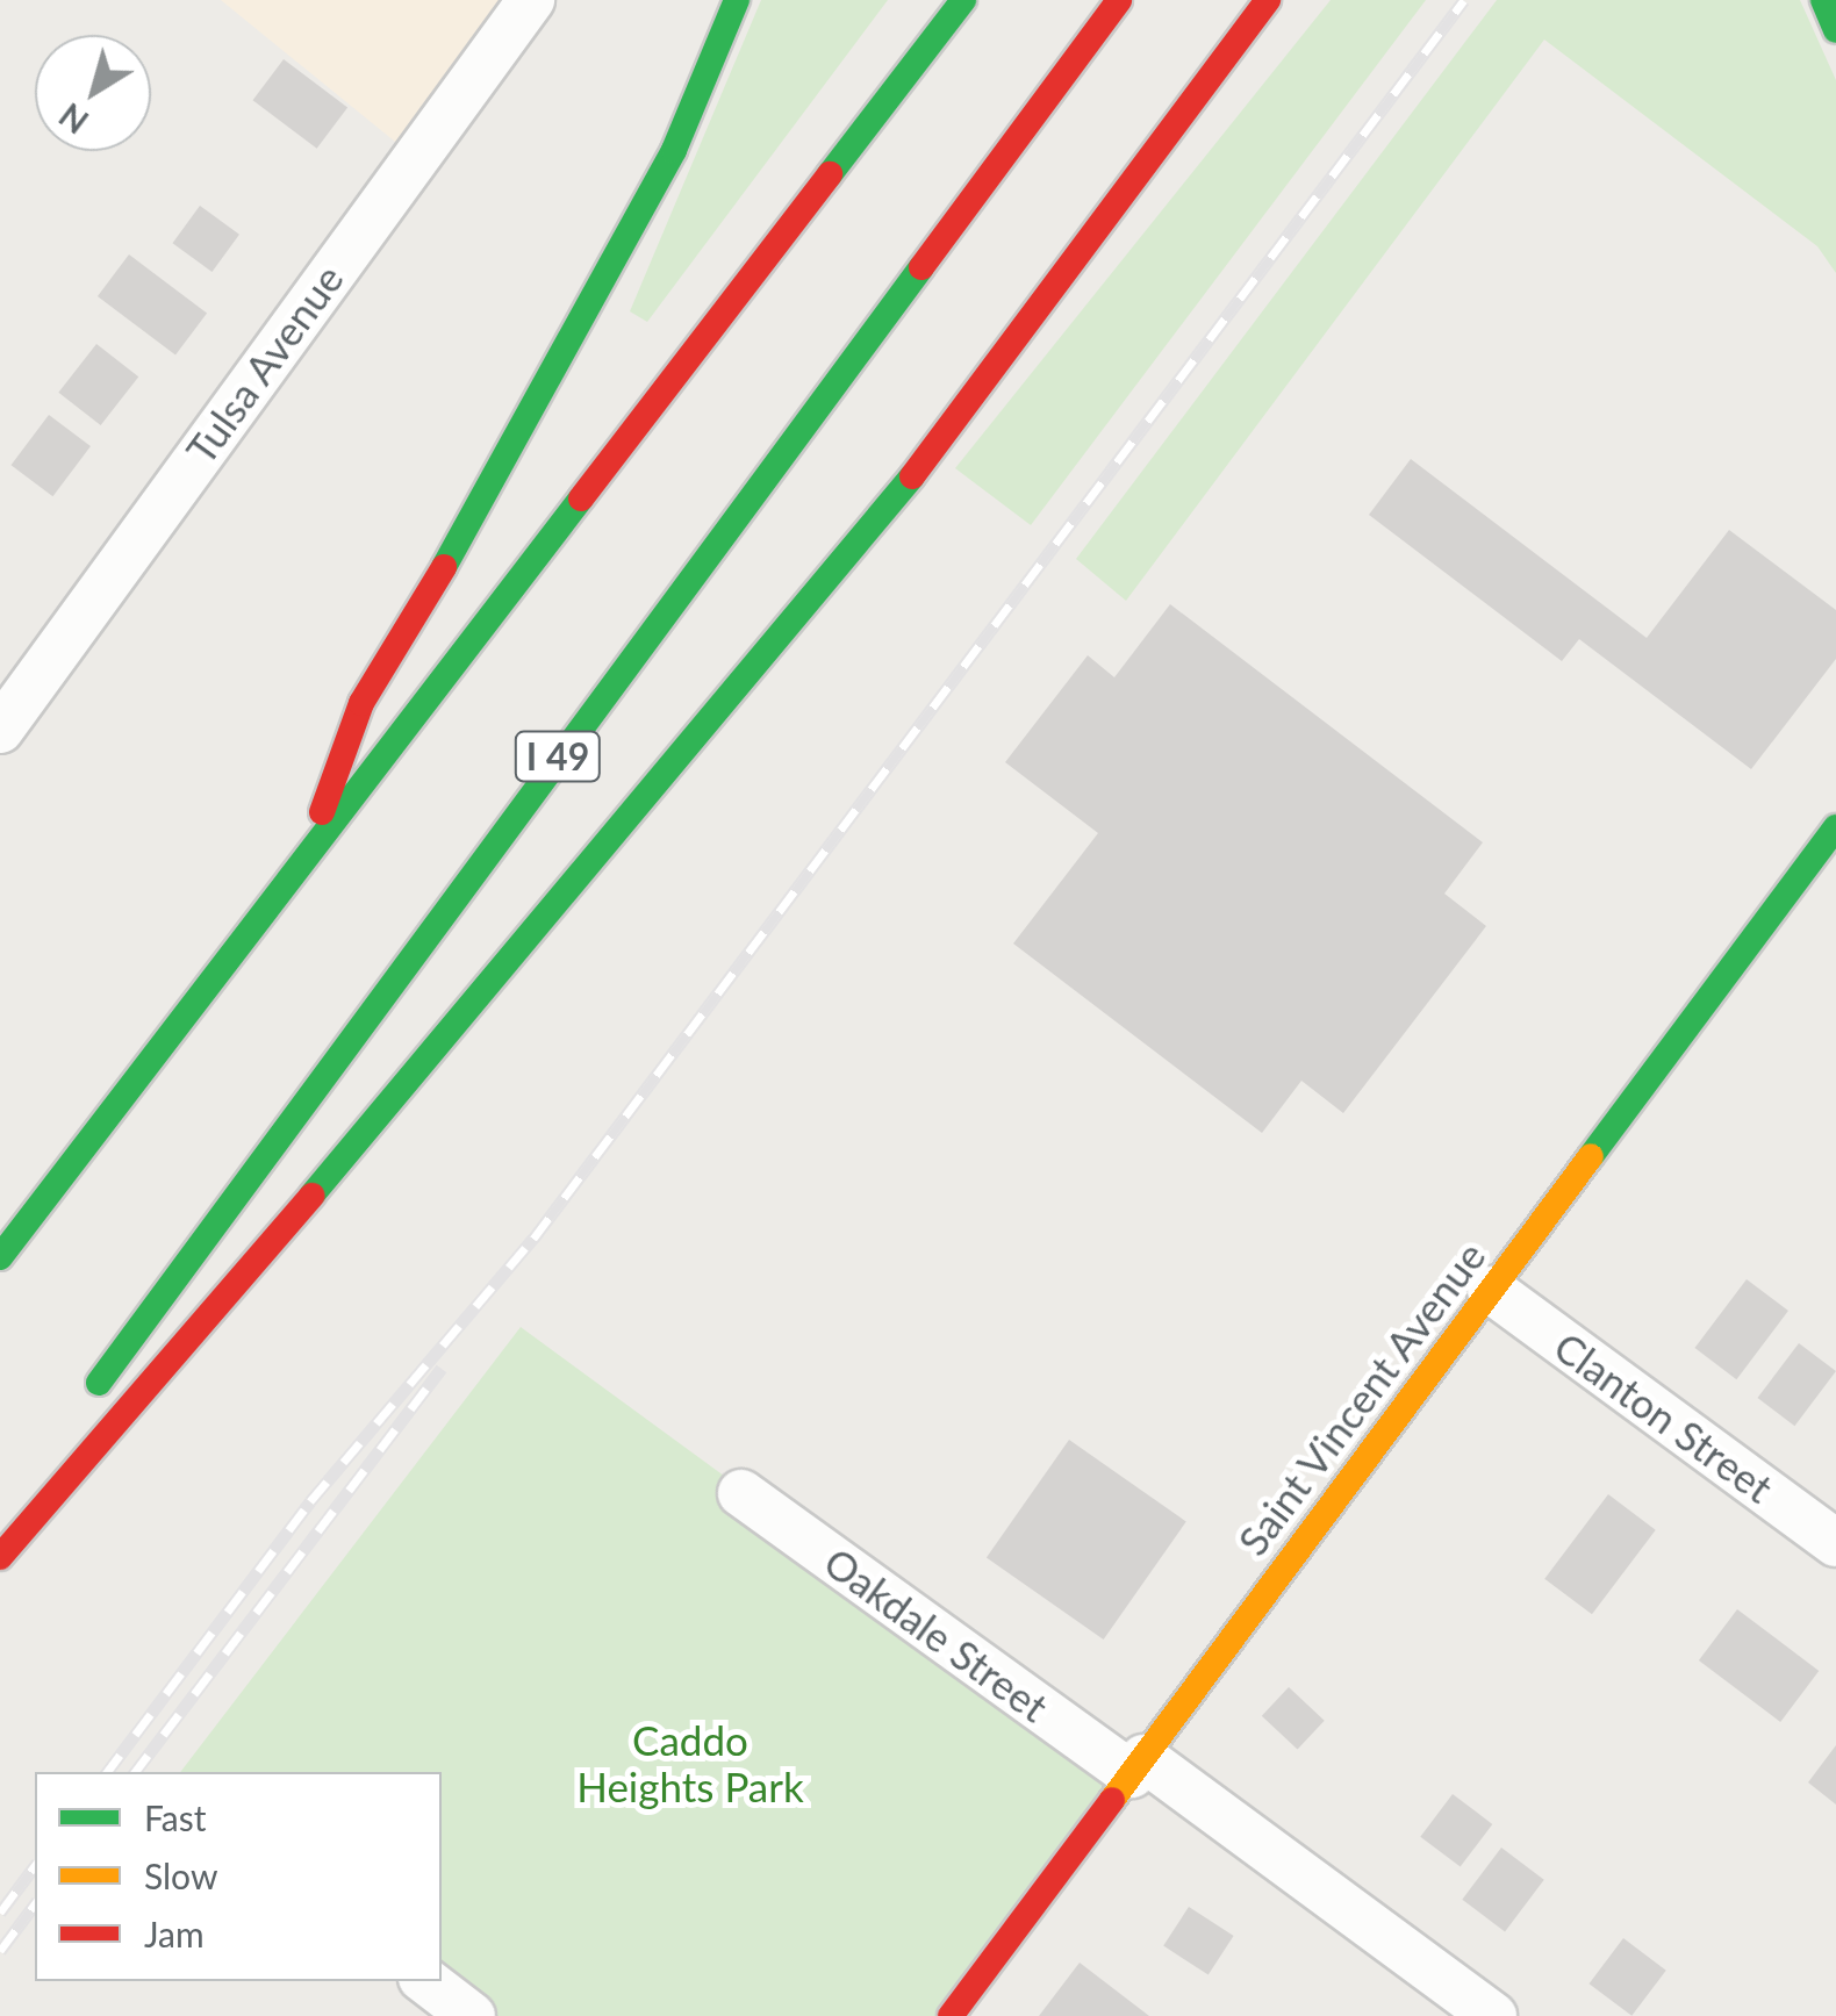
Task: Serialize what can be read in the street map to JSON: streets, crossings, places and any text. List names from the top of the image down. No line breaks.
{"streets":{"main road":["I 49","Saint Vincent Avenue"],"street":["Tulsa Avenue","Clanton Street","Oakdale Street"]},"crossings":[["Saint Vincent Avenue","Clanton Street"],["Saint Vincent Avenue","Oakdale Street"]],"parks":["Caddo Heights Park"],"legend":["Fast","Slow","Jam"],"north":"bottom left"}
